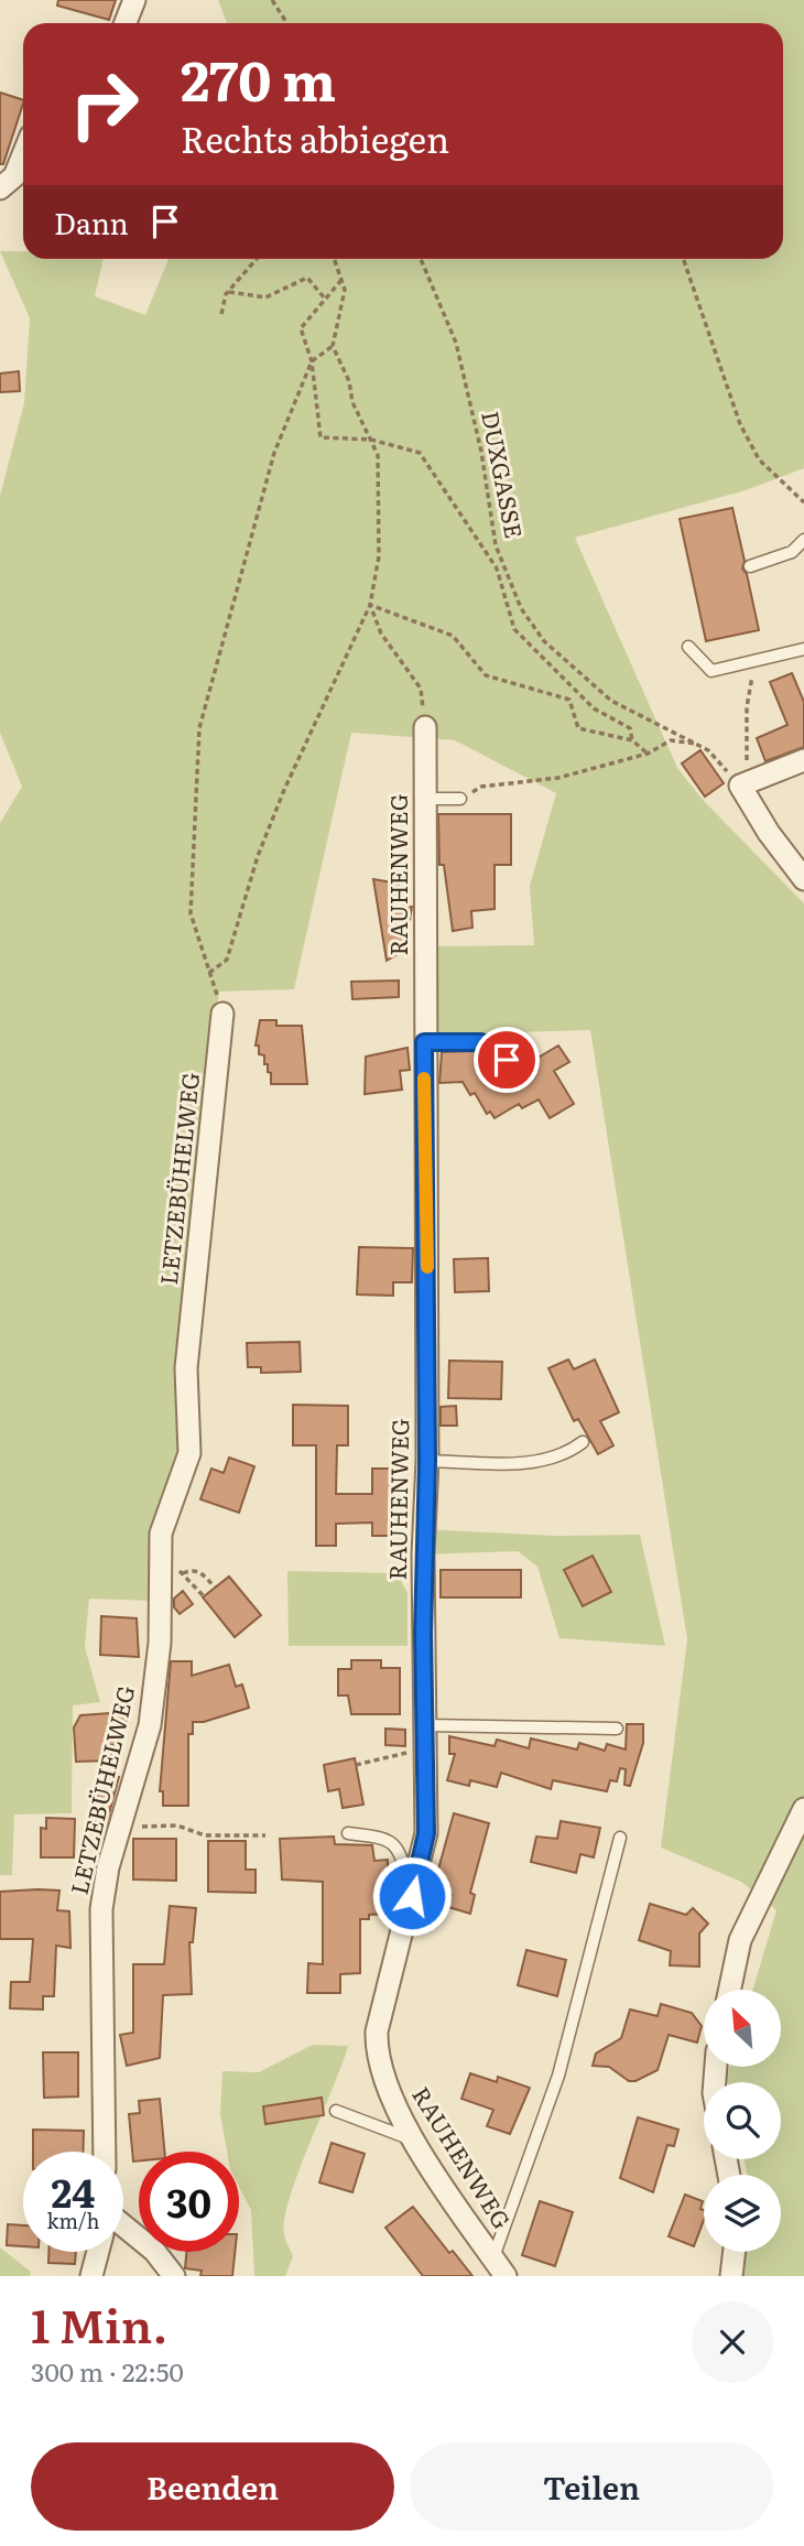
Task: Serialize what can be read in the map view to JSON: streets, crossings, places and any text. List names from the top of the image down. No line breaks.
{"streets":{"street":["RAUHENWEG","LETZEBÜHELWEG"],"path":["DUXGASSE"]},"north":"top left","page":{"turn":["270 m","Rechts abbiegen"],"then":"Dann","speed":"24 km/h","limit":"30","heading":["1 Min.","300 m · 22:50"],"buttons":["Beenden","Teilen"]}}
